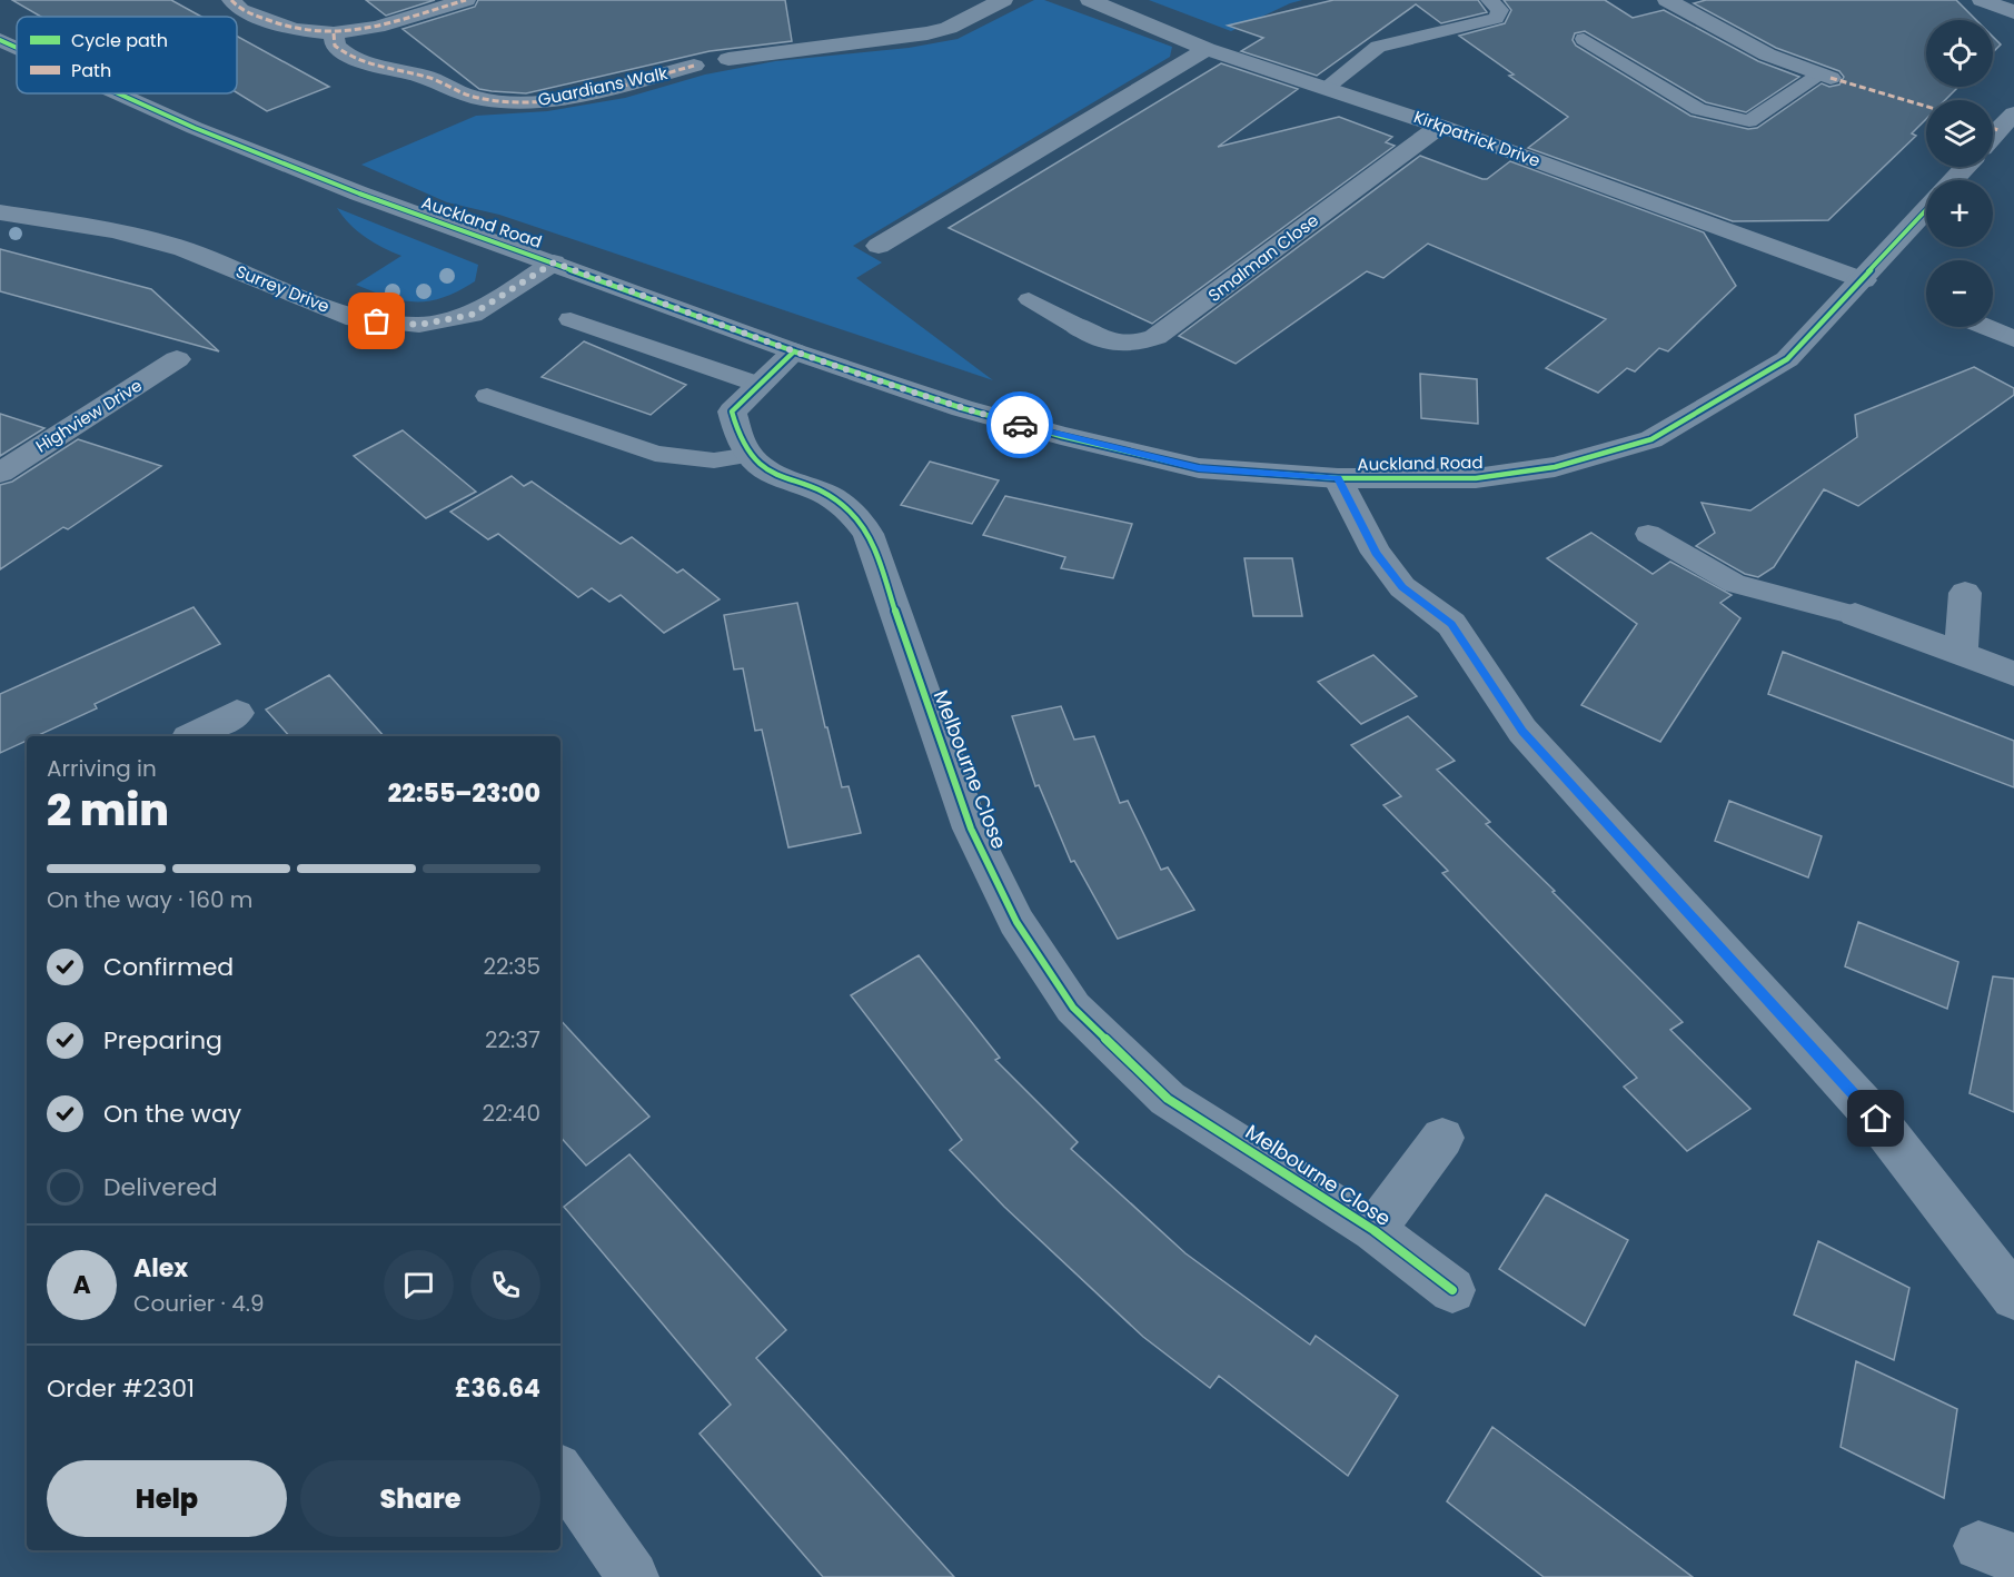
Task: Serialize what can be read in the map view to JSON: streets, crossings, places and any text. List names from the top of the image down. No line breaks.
{"streets":{"street":["Guardians Walk","Kirkpatrick Drive","Auckland Road","Smalman Close","Surrey Drive","Highview Drive","Melbourne Close"]},"crossings":[["Kirkpatrick Drive","Auckland Road"],["Kirkpatrick Drive","Smalman Close"],["Auckland Road","Surrey Drive"]],"legend":["Cycle path","Path"],"page":{"map_buttons":["+","−"],"heading":["2 min","Arriving in","22:55–23:00"],"panel":["Alex","Courier · 4.9","Order #2301","£36.64"],"bar":"On the way · 160 m","list":[["Confirmed","22:35"],["Preparing","22:37"],["On the way","22:40"],"Delivered"],"round":"A","buttons":["Help","Share"]}}
